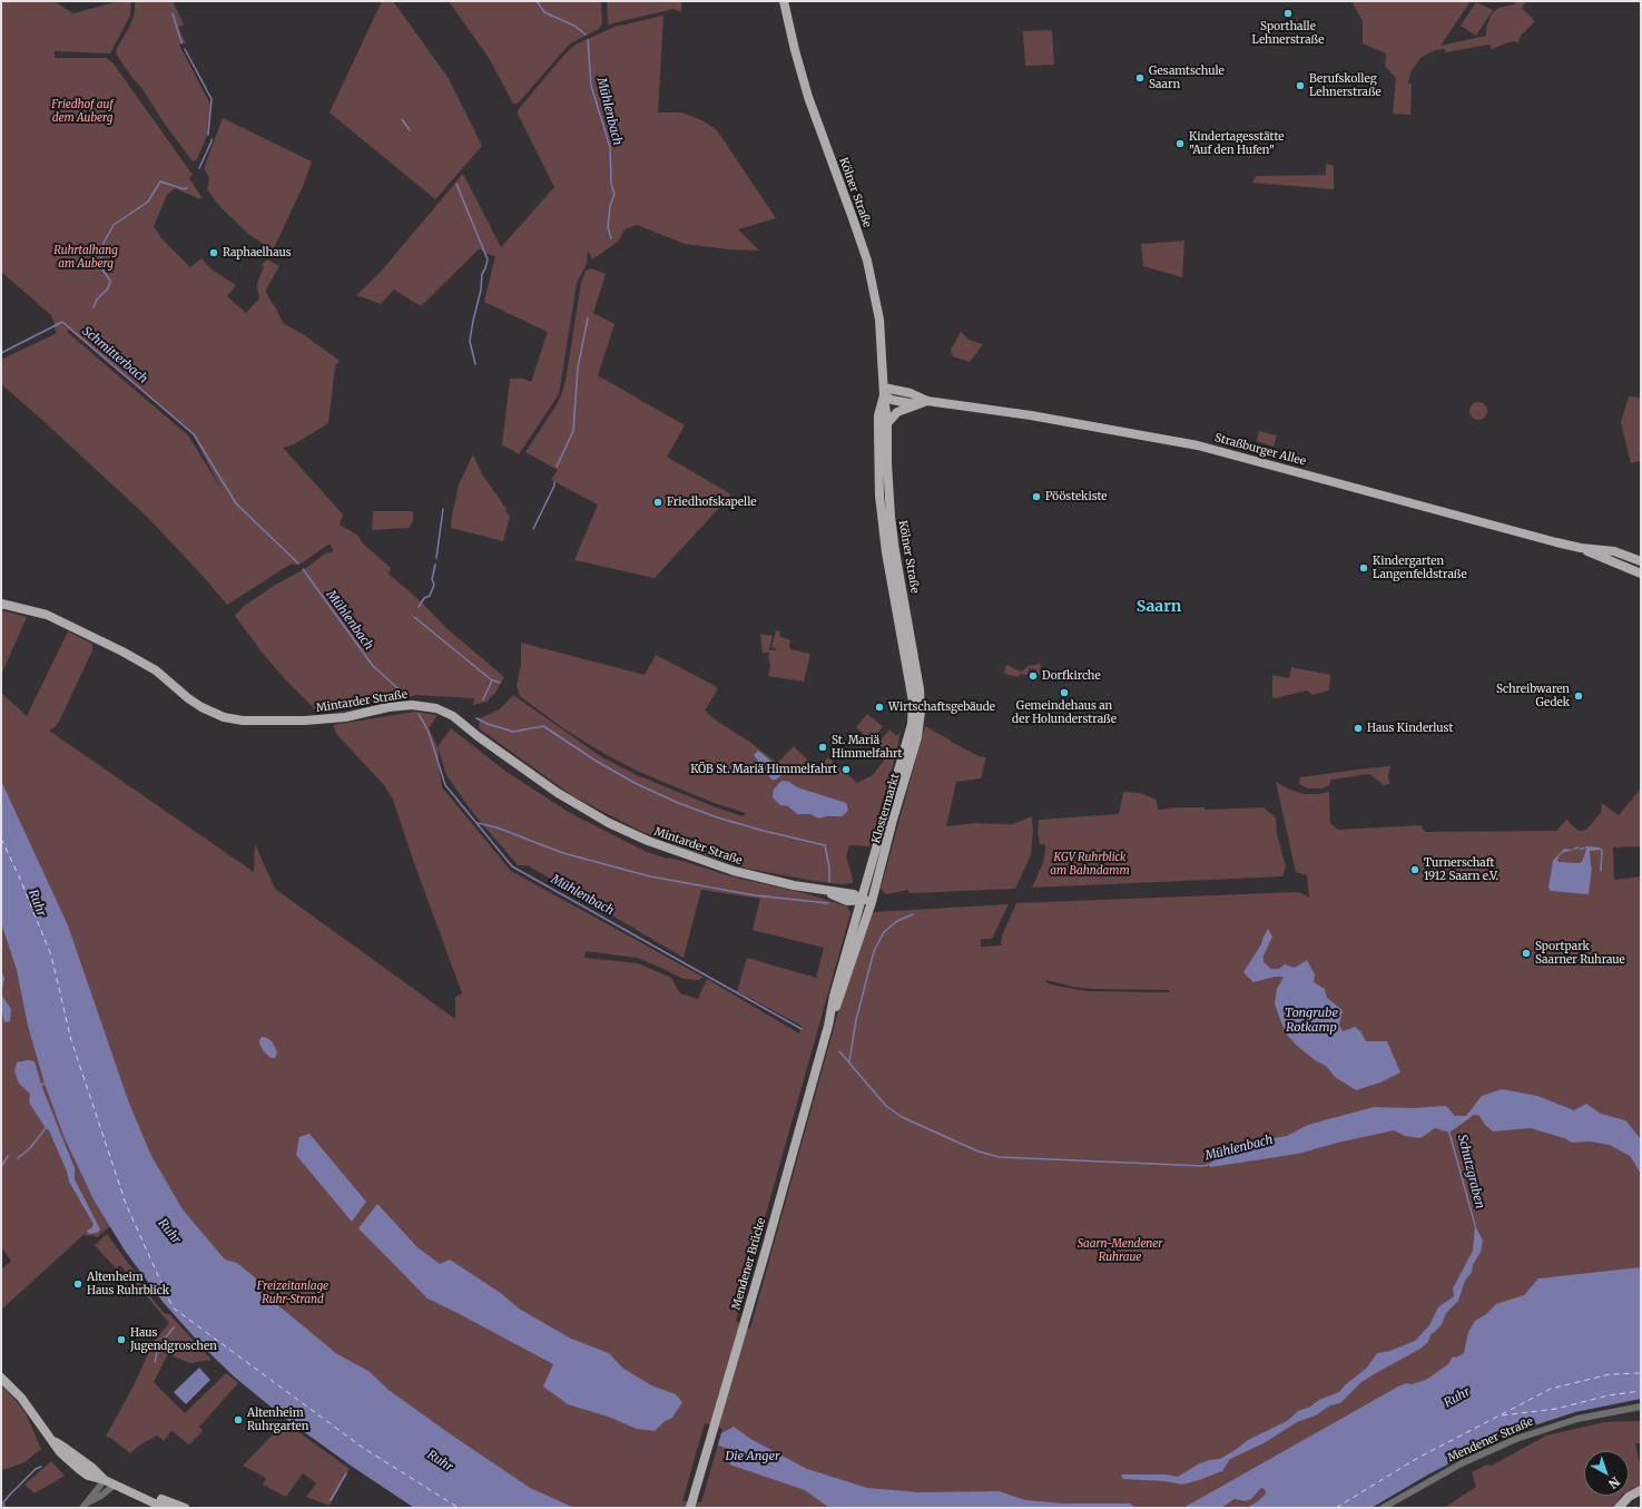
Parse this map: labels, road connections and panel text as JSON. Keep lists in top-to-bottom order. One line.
{"streets":{"main road":["Kölner Straße","Straßburger Allee","Mintarder Straße","Klostermarkt","Mendener Brücke"],"street":["Mendener Straße"]},"crossings":[["Kölner Straße","Straßburger Allee"],["Kölner Straße","Klostermarkt"],["Mintarder Straße","Klostermarkt"],["Mintarder Straße","Mendener Brücke"],["Klostermarkt","Mendener Brücke"]],"districts":["Saarn"],"water":["Mühlenbach","Schmitterbach","Ruhr","Tongrube Rotkamp","Schutzgraben","Die Anger"],"parks":["Friedhof auf dem Auberg","Ruhrtalhang am Auberg","KGV Ruhrblick am Bahndamm","Saarn-Mendener Ruhraue","Freizeitanlage Ruhr-Strand"],"places":["Sporthalle Lehnerstraße","Gesamtschule Saarn","Berufskolleg Lehnerstraße","Kindertagesstätte \"Auf den Hufen\"","Raphaelhaus","Pööstekiste","Friedhofskapelle","Kindergarten Langenfeldstraße","Dorfkirche","Gemeindehaus an der Holunderstraße","Schreibwaren Gedek","Wirtschaftsgebäude","Haus Kinderlust","St. Mariä Himmelfahrt","KÖB St. Mariä Himmelfahrt","Turnerschaft 1912 Saarn e.V.","Sportpark Saarner Ruhraue","Altenheim Haus Ruhrblick","Haus Jugendgroschen","Altenheim Ruhrgarten"],"north":"bottom right"}
